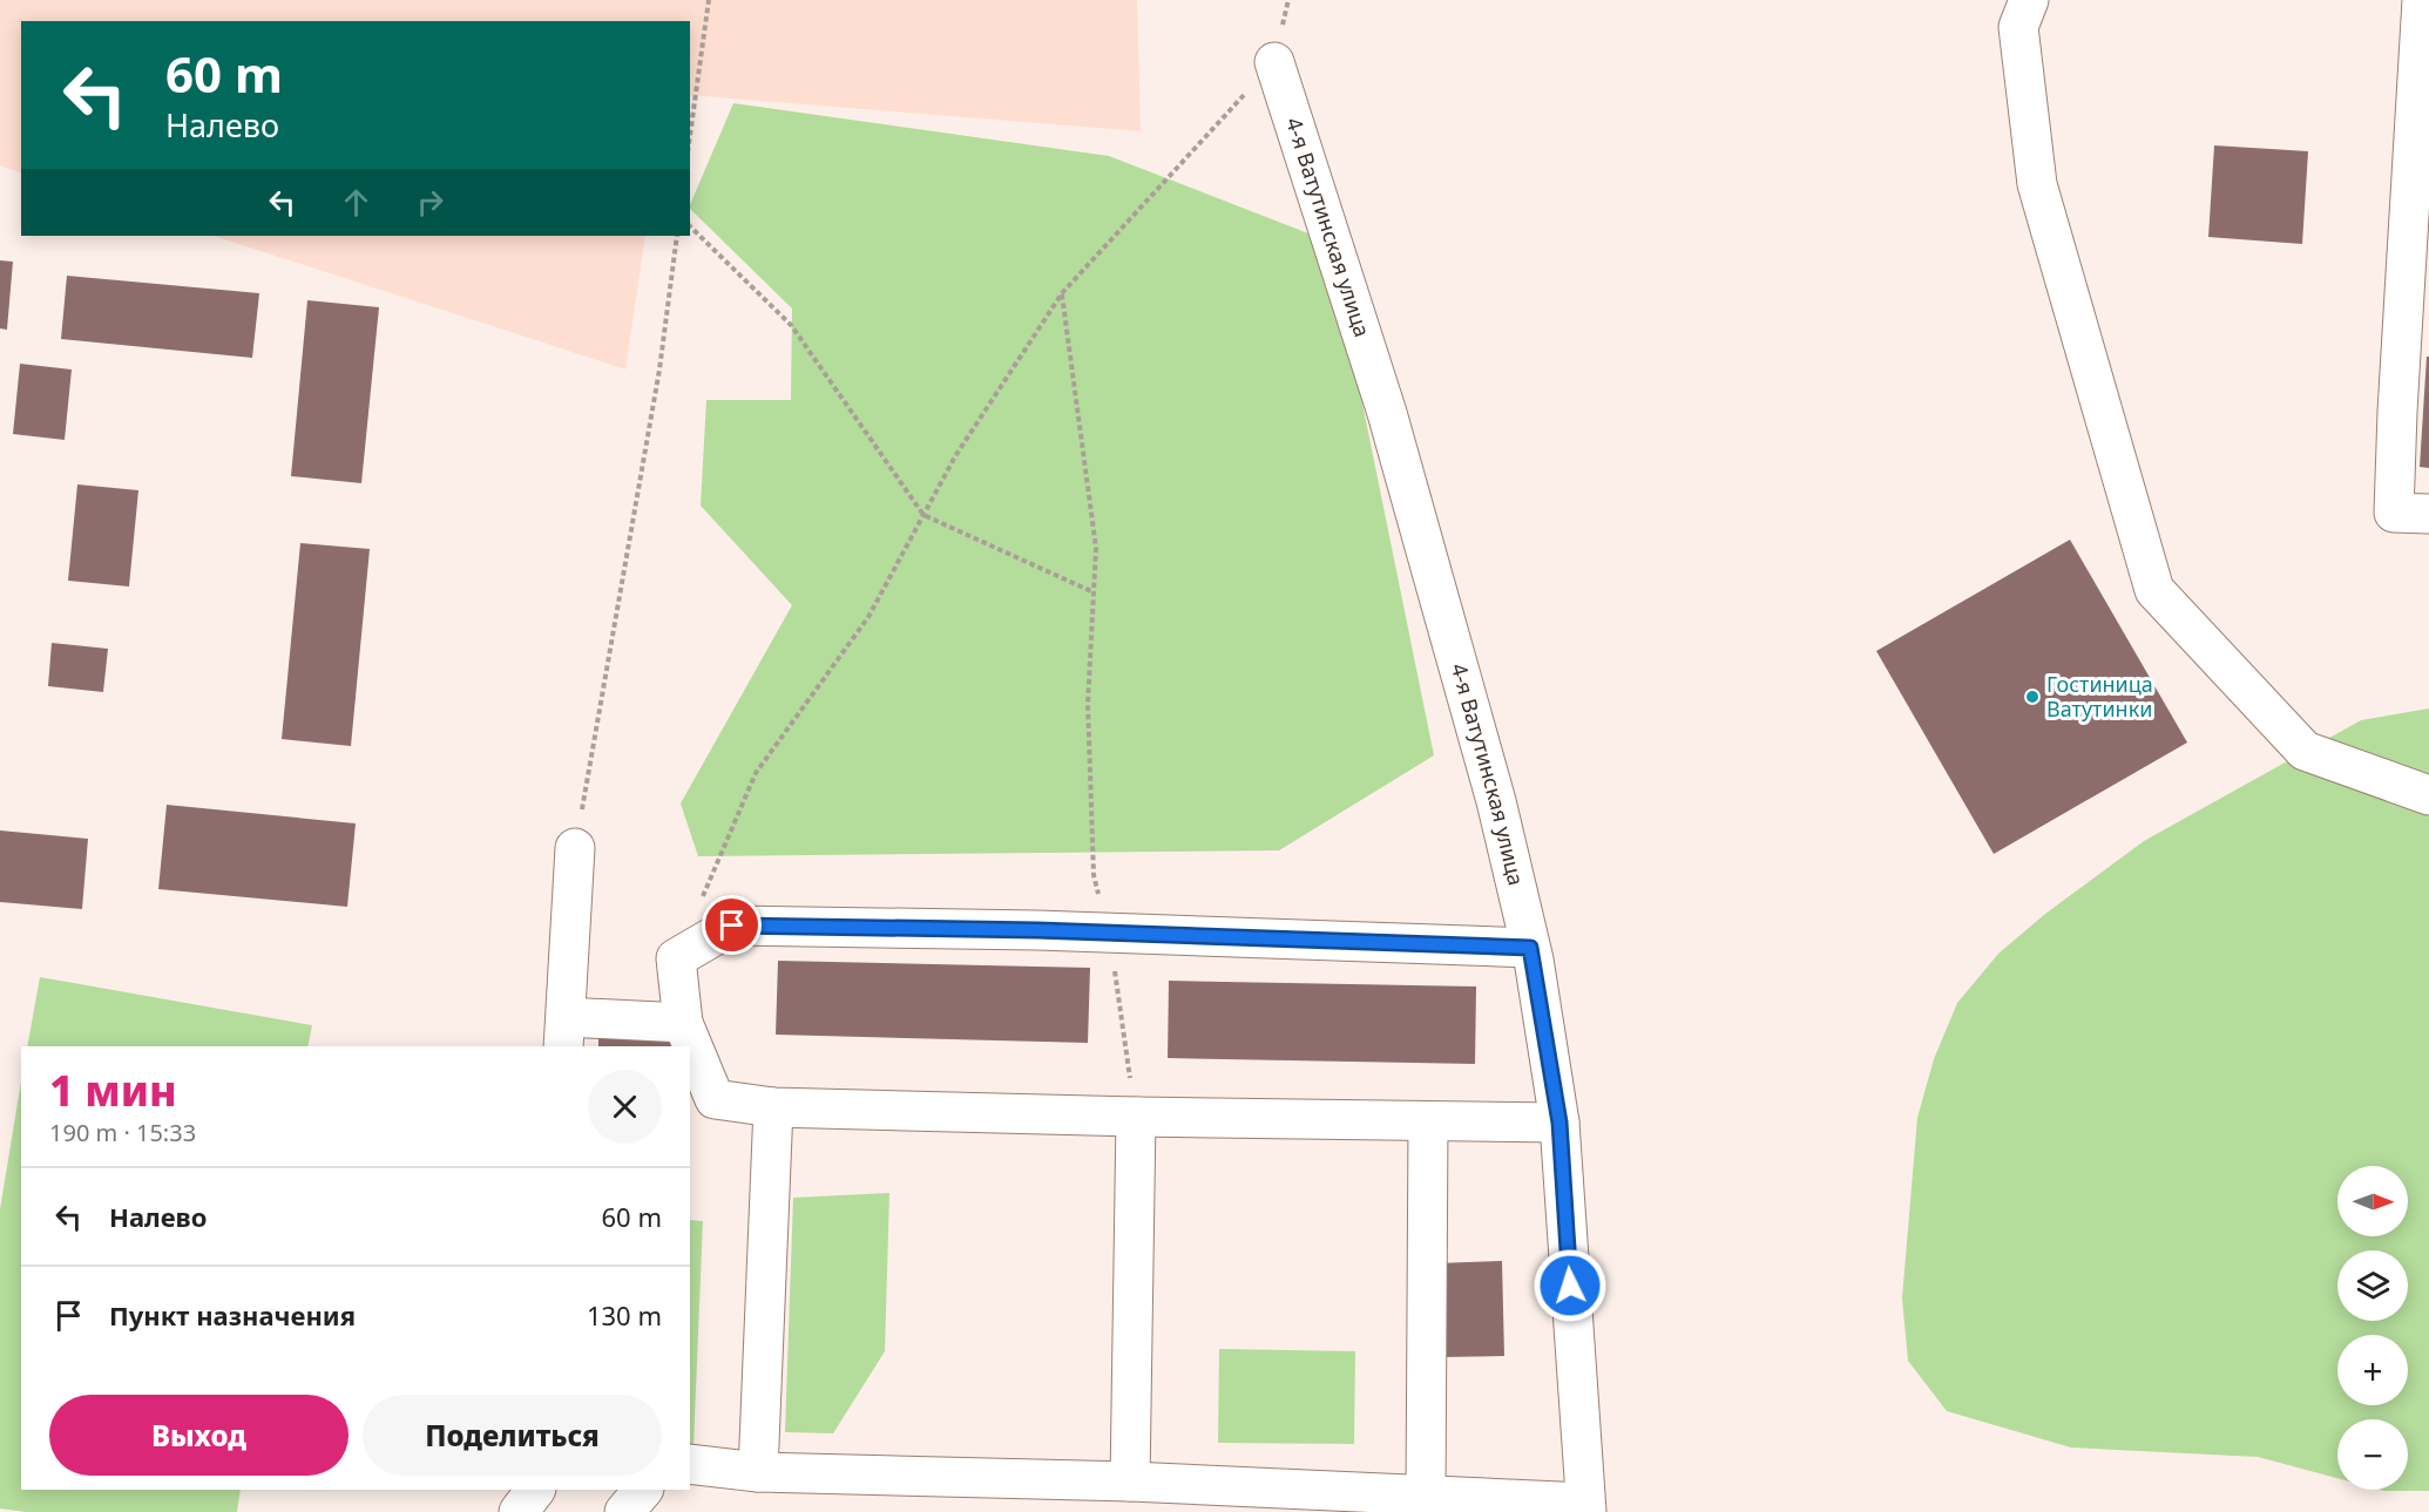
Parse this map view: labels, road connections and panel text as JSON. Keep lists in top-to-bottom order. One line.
{"streets":{"street":["4-я Ватутинская улица"]},"places":["Гостиница Ватутинки"],"north":"right","page":{"turn":["60 m","Налево"],"heading":["1 мин","190 m · 15:33"],"map_buttons":["+","−"],"list":[{"name":"Налево","value":"60 m"},{"name":"Пункт назначения","value":"130 m"}],"buttons":["Выход","Поделиться"]}}
